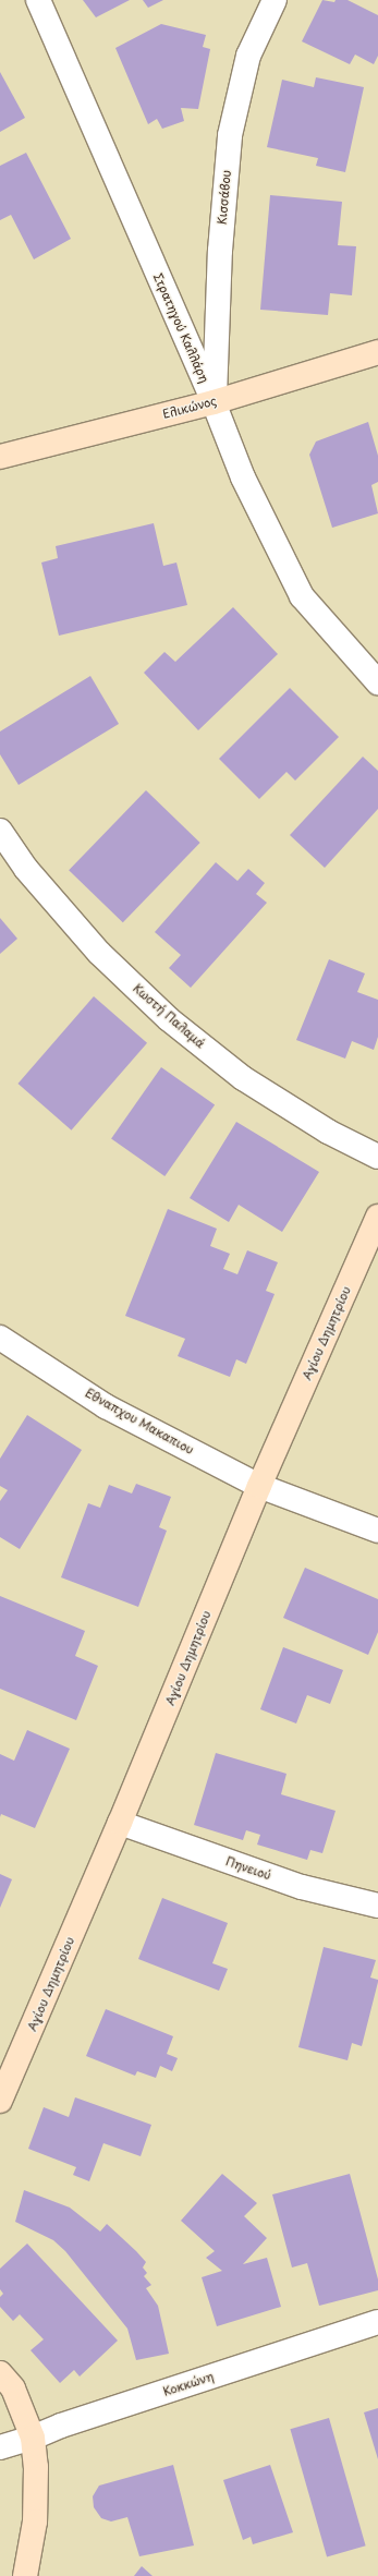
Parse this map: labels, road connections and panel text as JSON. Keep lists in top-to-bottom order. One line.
{"streets":{"street":["Κισσάβου","Στρατηγού Καλλάρη","Ελικώνος","Κωστή Παλαμά","Αγίου Δημητρίου","Εθναπχου Μακαπιου","Πηνειού","Κοκκώνη"]},"crossings":[["Κισσάβου","Στρατηγού Καλλάρη"],["Κισσάβου","Ελικώνος"],["Στρατηγού Καλλάρη","Ελικώνος"],["Αγίου Δημητρίου","Εθναπχου Μακαπιου"],["Αγίου Δημητρίου","Πηνειού"]]}
